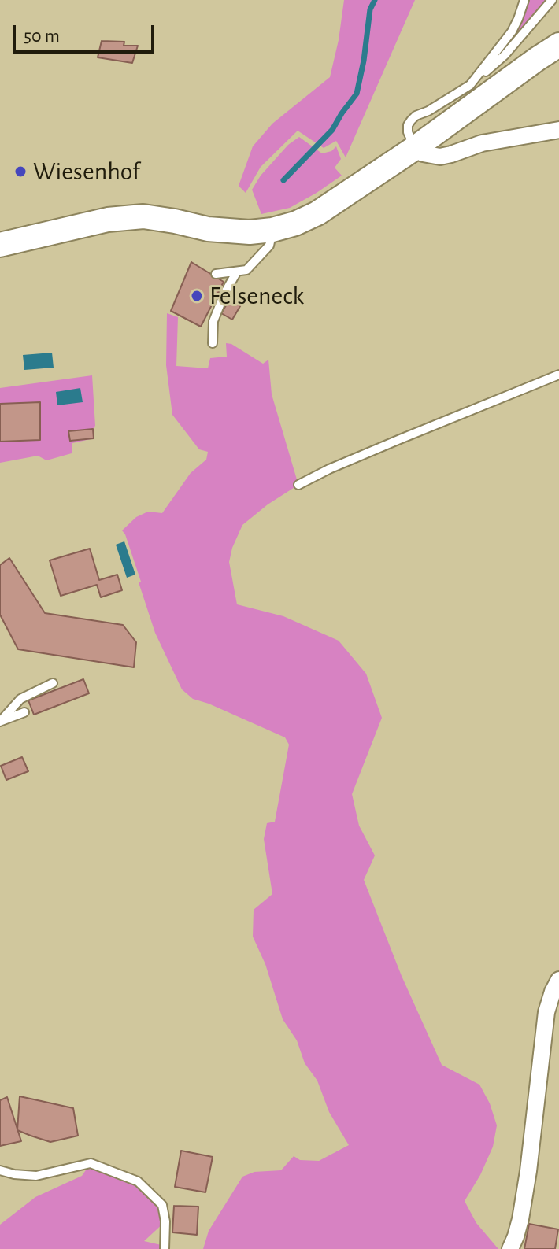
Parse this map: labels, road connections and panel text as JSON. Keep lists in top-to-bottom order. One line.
{"places":["Wiesenhof","Felseneck"],"scale_bar":"50 m"}
